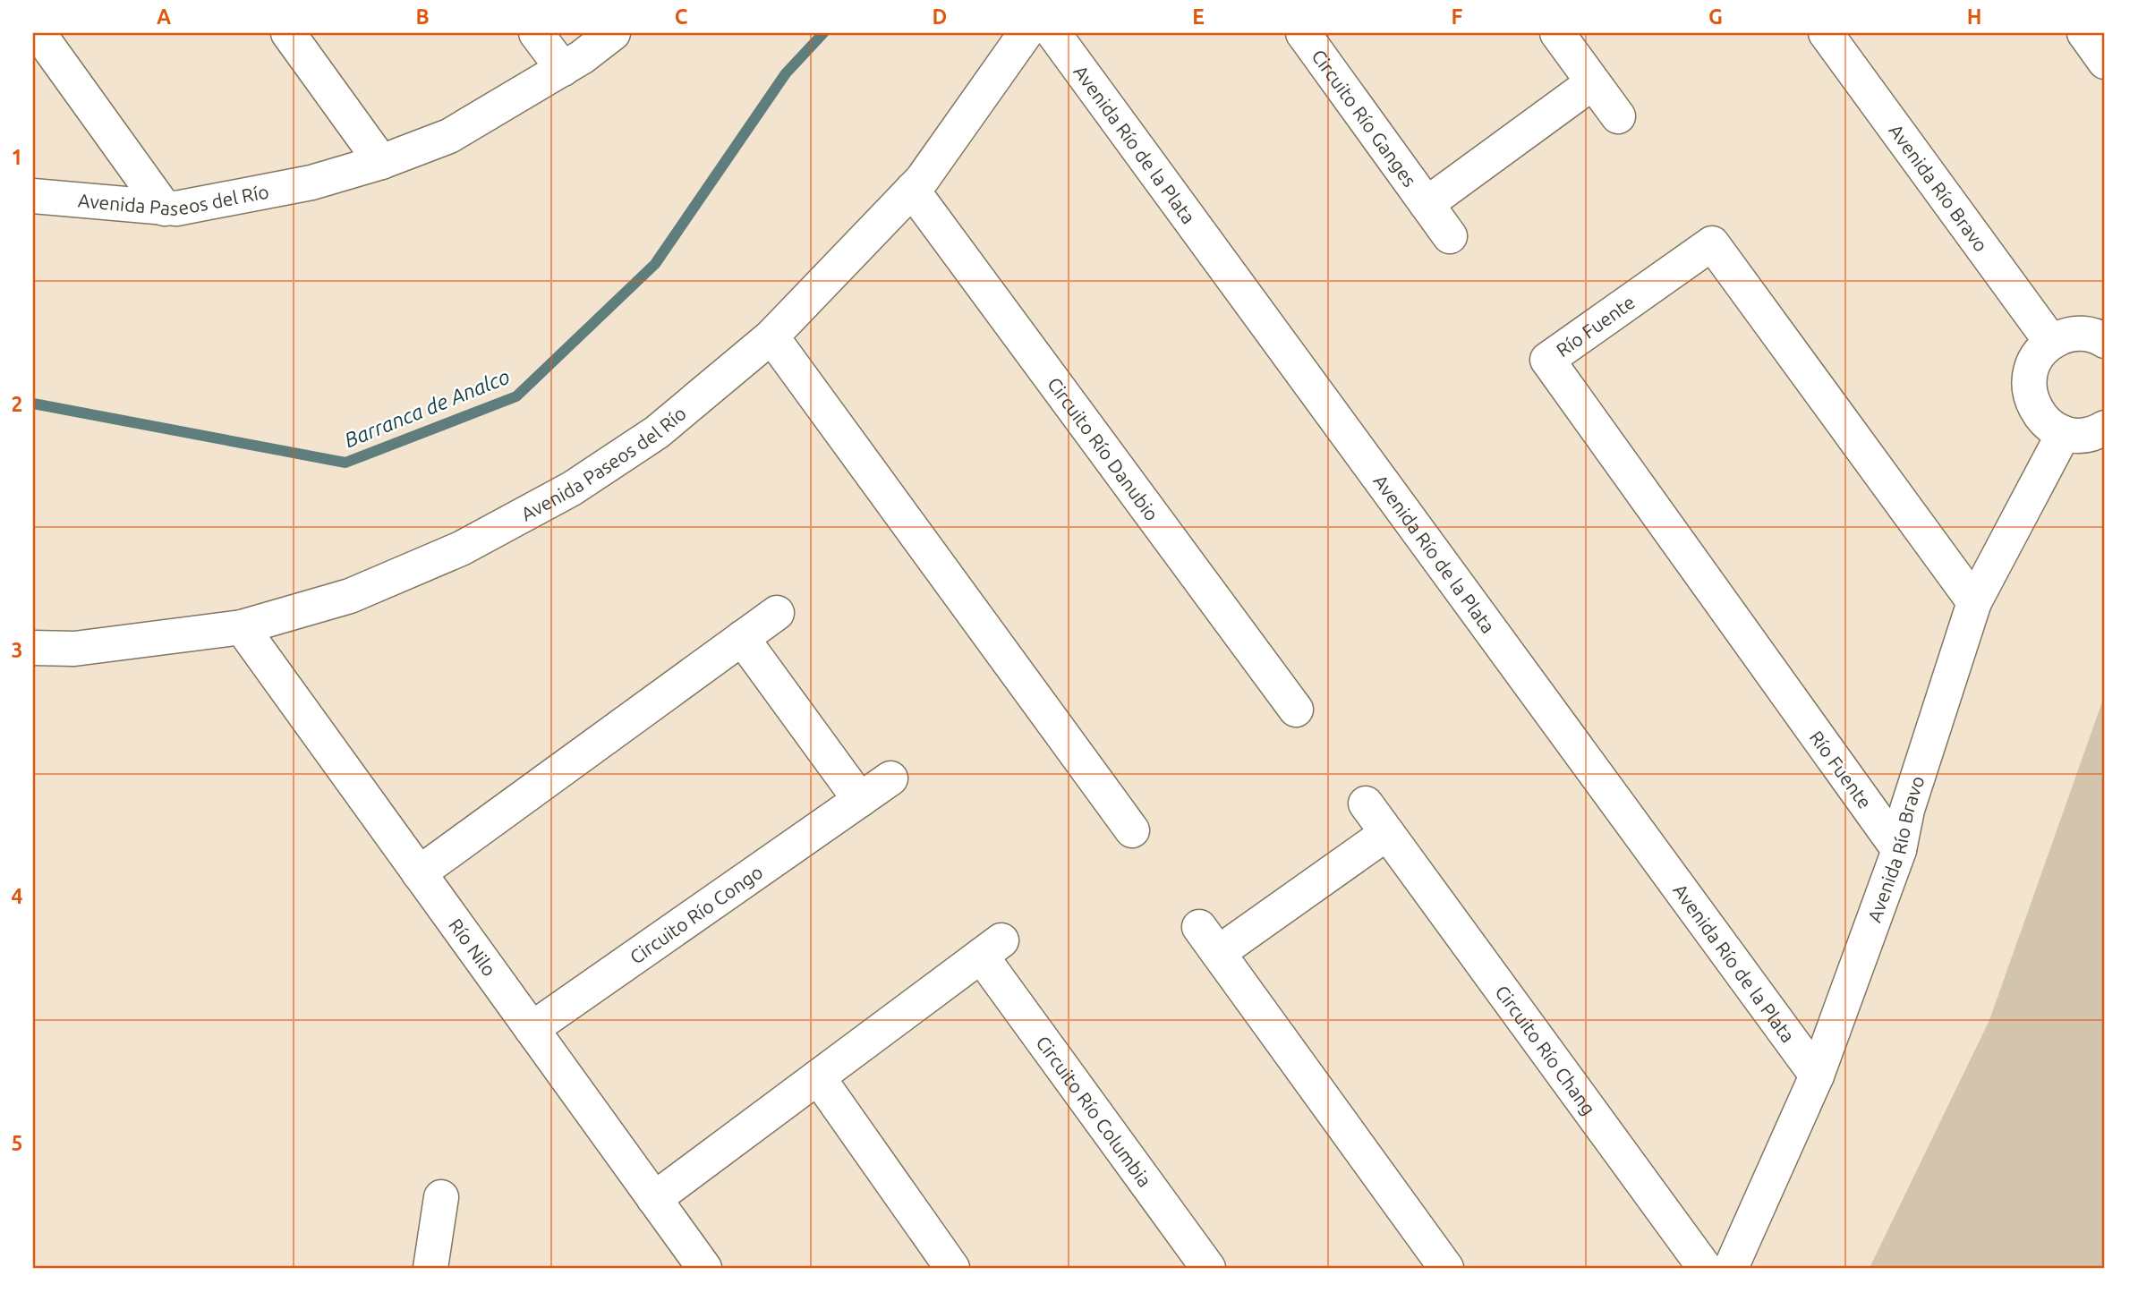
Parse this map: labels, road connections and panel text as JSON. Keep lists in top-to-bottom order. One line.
{"streets":{"street":["Circuito Río Ganges","Avenida Río de la Plata","Avenida Río Bravo","Avenida Paseos del Río","Río Fuente","Circuito Río Danubio","Circuito Río Congo","Río Nilo","Circuito Río Chang","Circuito Río Columbia"]},"crossings":[["Avenida Río de la Plata","Avenida Río Bravo"],["Avenida Río Bravo","Río Fuente"],["Avenida Paseos del Río","Circuito Río Danubio"],["Avenida Paseos del Río","Río Nilo"],["Circuito Río Congo","Río Nilo"],["Río Nilo","Circuito Río Columbia"]],"water":["Barranca de Analco"],"grid":{"columns":["A","B","C","D","E","F","G","H"],"rows":["1","2","3","4","5"]}}
